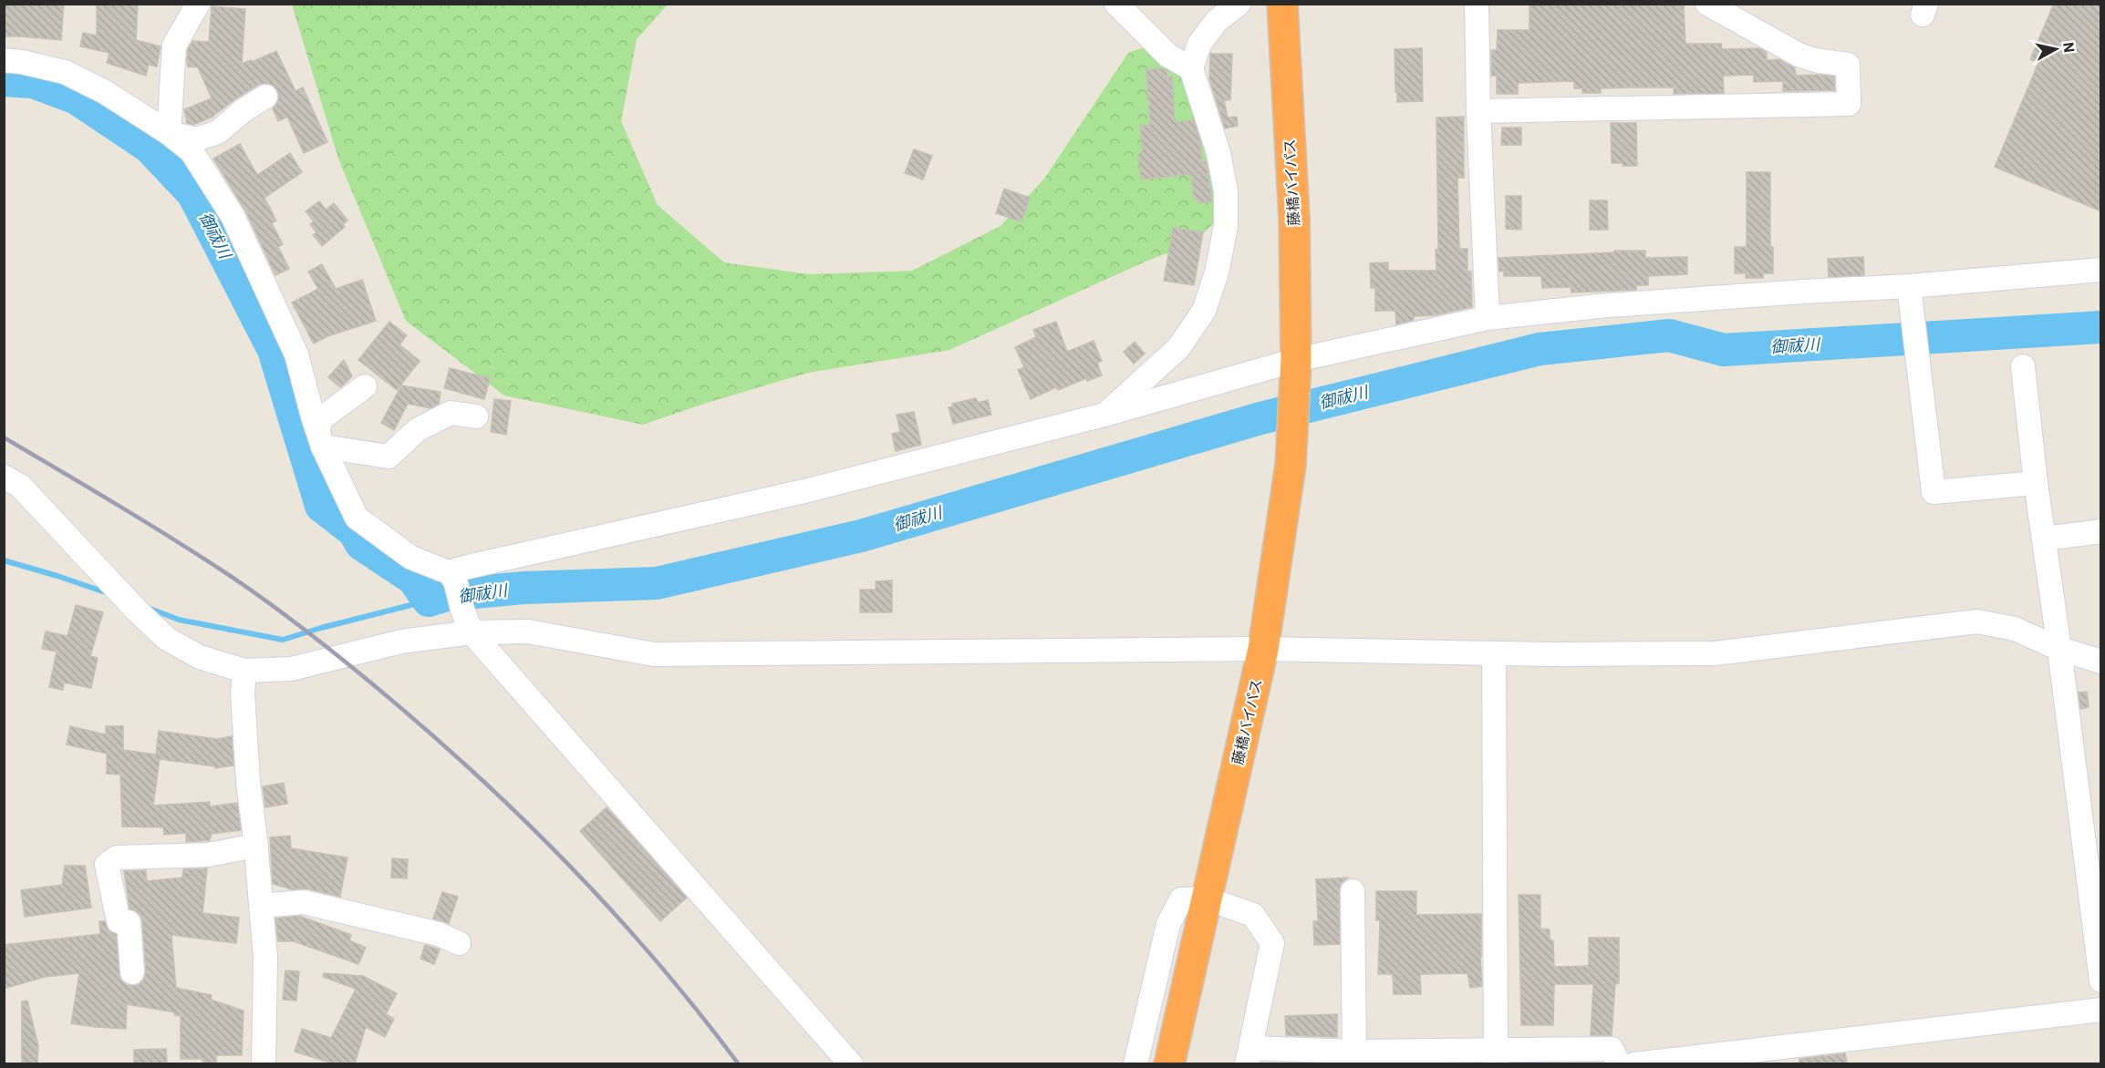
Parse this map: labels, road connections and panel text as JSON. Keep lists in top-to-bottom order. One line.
{"streets":{"highway":["藤橋バイパス"]},"water":["御祓川"],"north":"right"}
